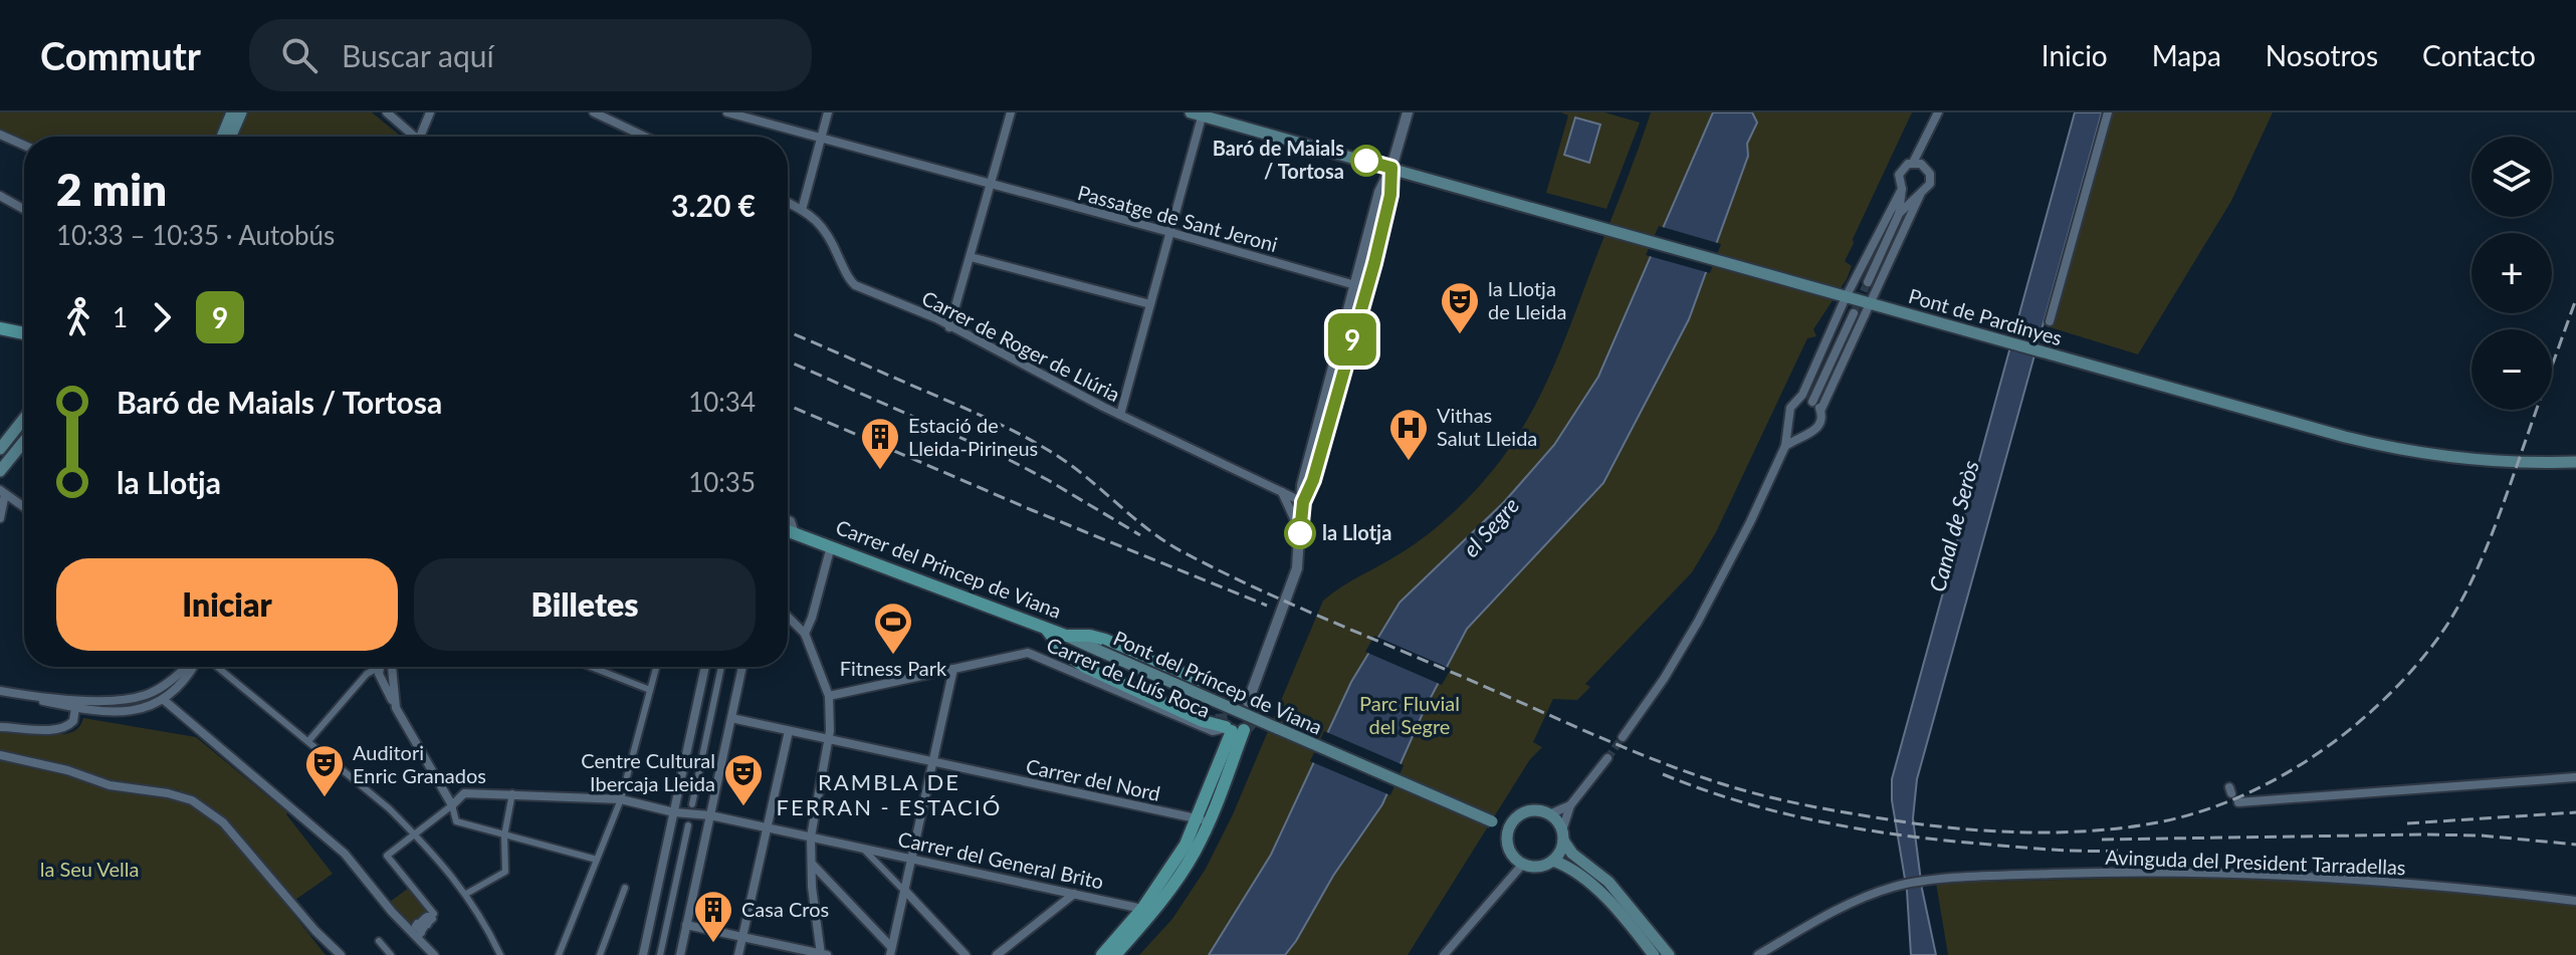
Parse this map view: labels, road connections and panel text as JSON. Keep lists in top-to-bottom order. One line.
{"streets":{"main road":["Pont de Pardinyes","Carrer del Princep de Viana","Pont del Príncep de Viana"],"street":["Passatge de Sant Jeroni","Carrer de Roger de Llúria","Carrer de Lluís Roca","Carrer del Nord","Carrer del General Brito","Avinguda del President Tarradellas"]},"crossings":[["Carrer del Princep de Viana","Pont del Príncep de Viana"]],"districts":["RAMBLA DE FERRAN - ESTACIÓ"],"water":["Canal de Seròs","el Segre"],"parks":["Parc Fluvial del Segre","la Seu Vella"],"places":{"other":["Baró de Maials / Tortosa","la Llotja"],"theatre":["la Llotja de Lleida","Auditori Enric Granados","Centre Cultural Ibercaja Lleida"],"hospital":["Vithas Salut Lleida"],"building":["Estació de Lleida-Pirineus","Casa Cros"],"sports":["Fitness Park"]},"lines":["bus line 9"],"page":{"header":"Commutr","search":"Buscar aquí","nav":["Inicio","Mapa","Nosotros","Contacto"],"on_map":"9","map_buttons":["+","−"],"heading":["2 min","10:33 – 10:35 · Autobús","3.20 €"],"legs":["1","9"],"list":[{"name":"Baró de Maials / Tortosa","value":"10:34"},{"name":"la Llotja","value":"10:35"}],"buttons":["Iniciar","Billetes"]}}
